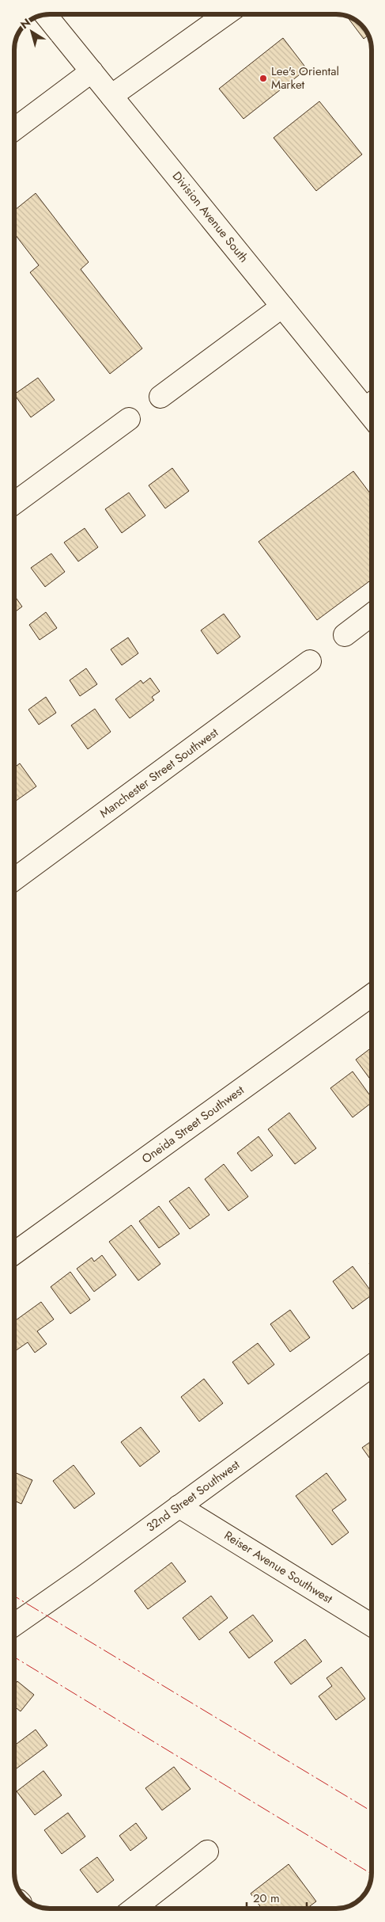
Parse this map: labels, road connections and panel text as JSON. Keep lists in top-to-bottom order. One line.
{"streets":{"street":["Division Avenue South","Manchester Street Southwest","Oneida Street Southwest","32nd Street Southwest","Reiser Avenue Southwest"]},"crossings":[["32nd Street Southwest","Reiser Avenue Southwest"]],"places":["Lee's Oriental Market"],"scale_bar":"20 m","north":"top left"}
